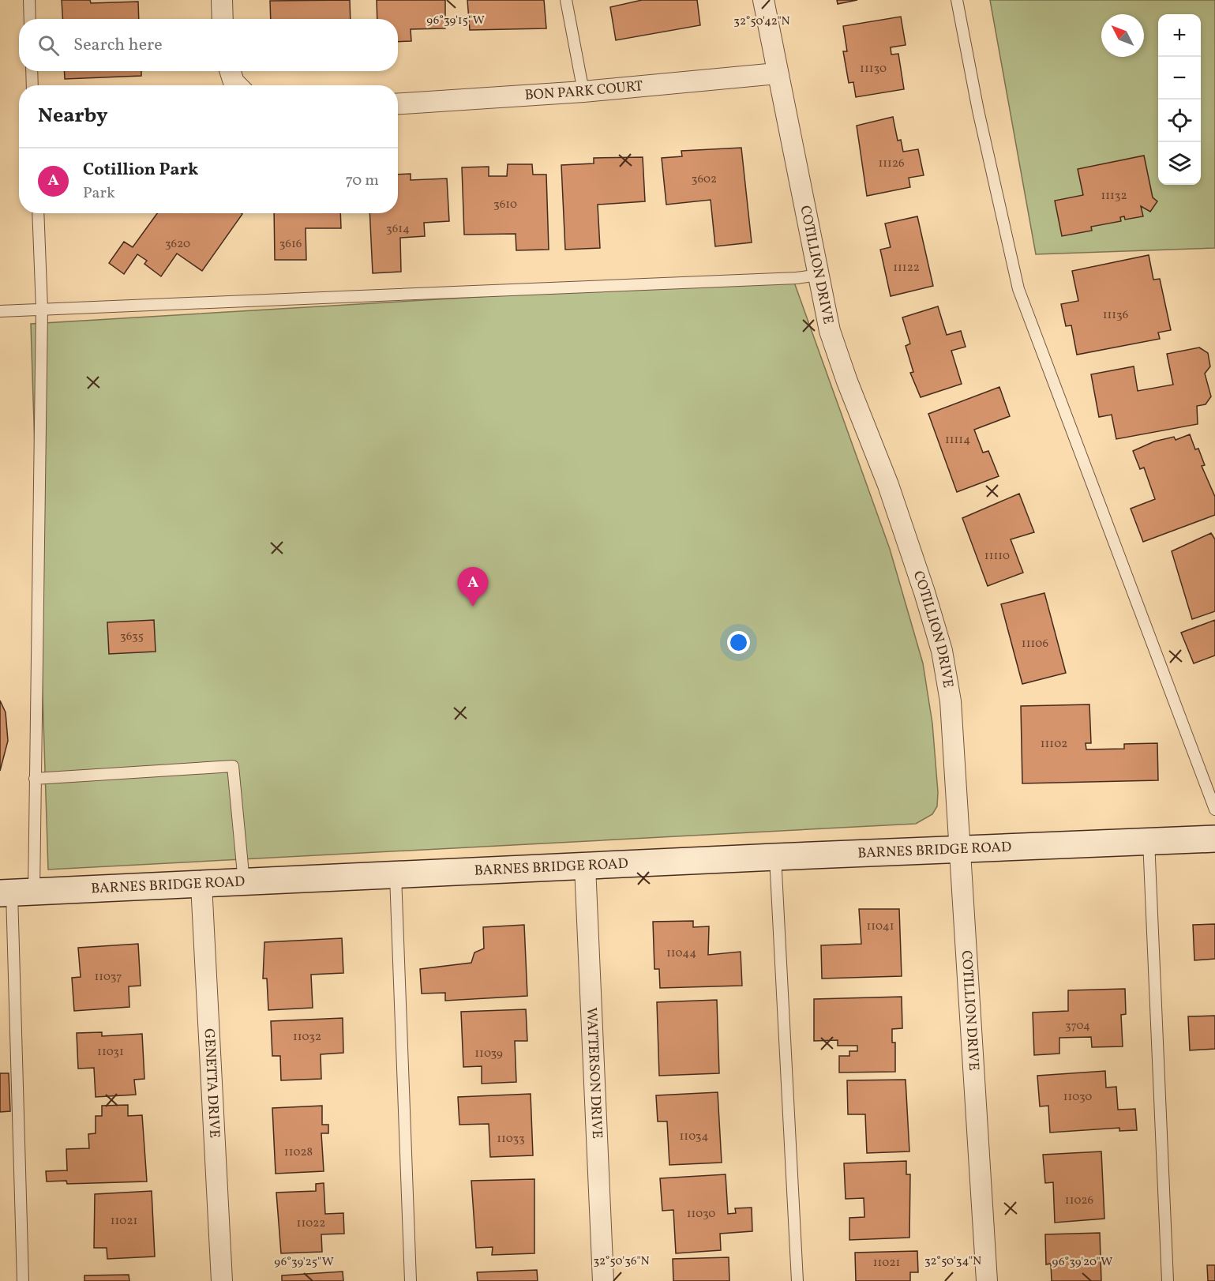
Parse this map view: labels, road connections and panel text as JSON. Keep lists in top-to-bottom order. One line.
{"streets":{"street":["BON PARK COURT","COTILLION DRIVE","BARNES BRIDGE ROAD","WATTERSON DRIVE","GENETTA DRIVE"]},"crossings":[["BON PARK COURT","COTILLION DRIVE"],["COTILLION DRIVE","BARNES BRIDGE ROAD"],["BARNES BRIDGE ROAD","WATTERSON DRIVE"],["BARNES BRIDGE ROAD","GENETTA DRIVE"]],"house_numbers":["11130","11126","3602","11132","3610","3614","3620","3616","11122","11136","11114","11110","3635","11106","11102","11041","11044","11037","3704","11032","11031","11039","11030","11034","11033","11028","11026","11030","11021","11022","11021"],"north":"top left","page":{"map_buttons":["+","−"],"search":"Search here","heading":"Nearby","list":[{"mark":"A","name":"Cotillion Park","note":"Park","value":"70 m"}],"pins":"A"},"coordinates":["96°39'15\"W","32°50'42\"N","32°50'36\"N","32°50'34\"N","96°39'25\"W","96°39'20\"W"]}
